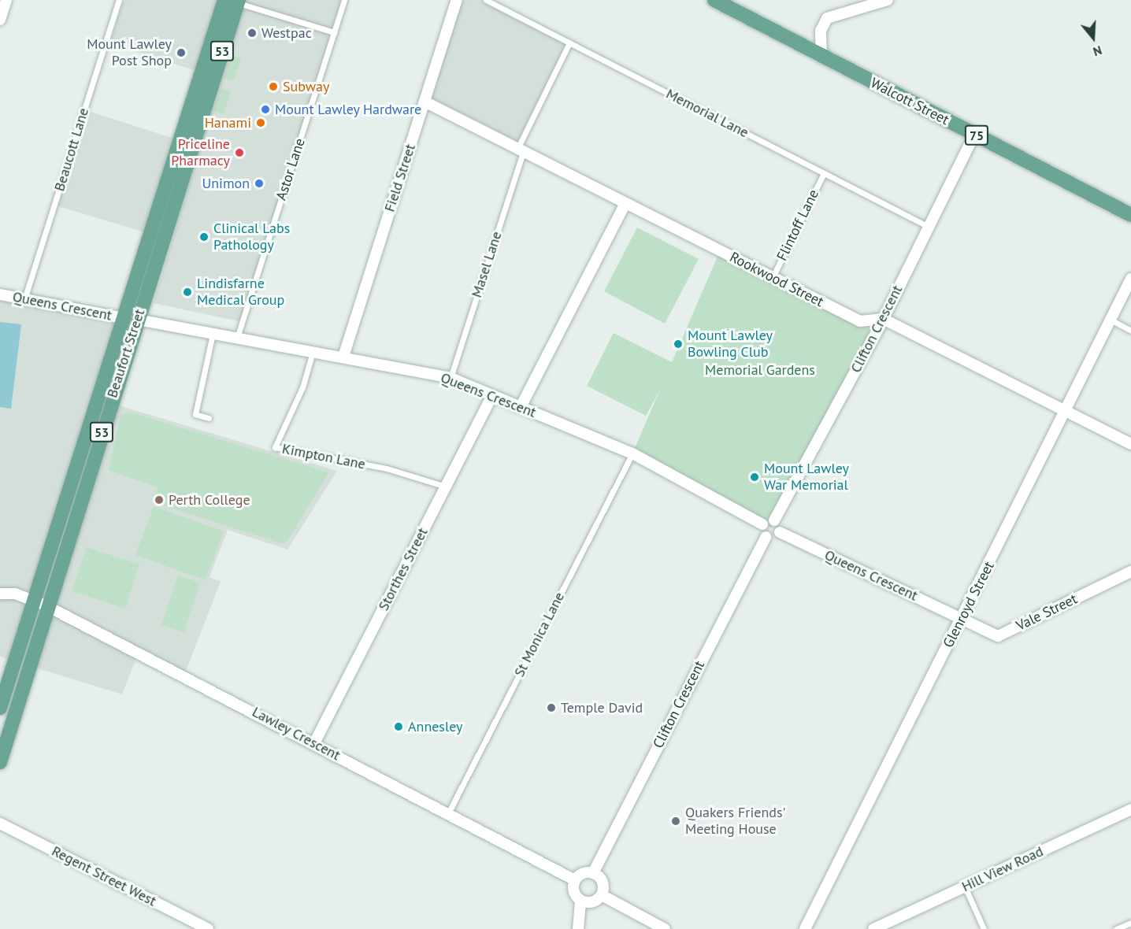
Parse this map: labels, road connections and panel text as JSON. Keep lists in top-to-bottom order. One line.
{"streets":{"main road":["53","Walcott Street","75","Beaufort Street"],"street":["Field Street","Rookwood Street","Queens Crescent","Clifton Crescent","Storthes Street","Glenroyd Street","Vale Street","Lawley Crescent","Hill View Road","Regent Street West"],"lane":["Memorial Lane","Beaucott Lane","Astor Lane","Flintoff Lane","Masel Lane","Kimpton Lane","St Monica Lane"]},"crossings":[["Walcott Street","Clifton Crescent"],["Memorial Lane","Flintoff Lane"],["Memorial Lane","Masel Lane"],["Memorial Lane","Clifton Crescent"],["Beaucott Lane","Queens Crescent"],["Astor Lane","Queens Crescent"],["Field Street","Rookwood Street"],["Field Street","Queens Crescent"],["Flintoff Lane","Rookwood Street"],["Masel Lane","Rookwood Street"],["Masel Lane","Queens Crescent"],["Rookwood Street","Clifton Crescent"],["Queens Crescent","Beaufort Street"],["Queens Crescent","Kimpton Lane"],["Queens Crescent","Storthes Street"],["Queens Crescent","Glenroyd Street"],["Queens Crescent","Vale Street"],["Queens Crescent","St Monica Lane"],["Clifton Crescent","Lawley Crescent"],["Beaufort Street","Lawley Crescent"],["Kimpton Lane","Storthes Street"],["Storthes Street","Lawley Crescent"],["Glenroyd Street","Vale Street"],["St Monica Lane","Lawley Crescent"]],"parks":["Memorial Gardens"],"places":["Westpac","Mount Lawley Post Shop","Subway","Mount Lawley Hardware","Hanami","Priceline Pharmacy","Unimon","Clinical Labs Pathology","Lindisfarne Medical Group","Mount Lawley Bowling Club","Mount Lawley War Memorial","Perth College","Temple David","Annesley","Quakers Friends' Meeting House"],"north":"bottom"}
